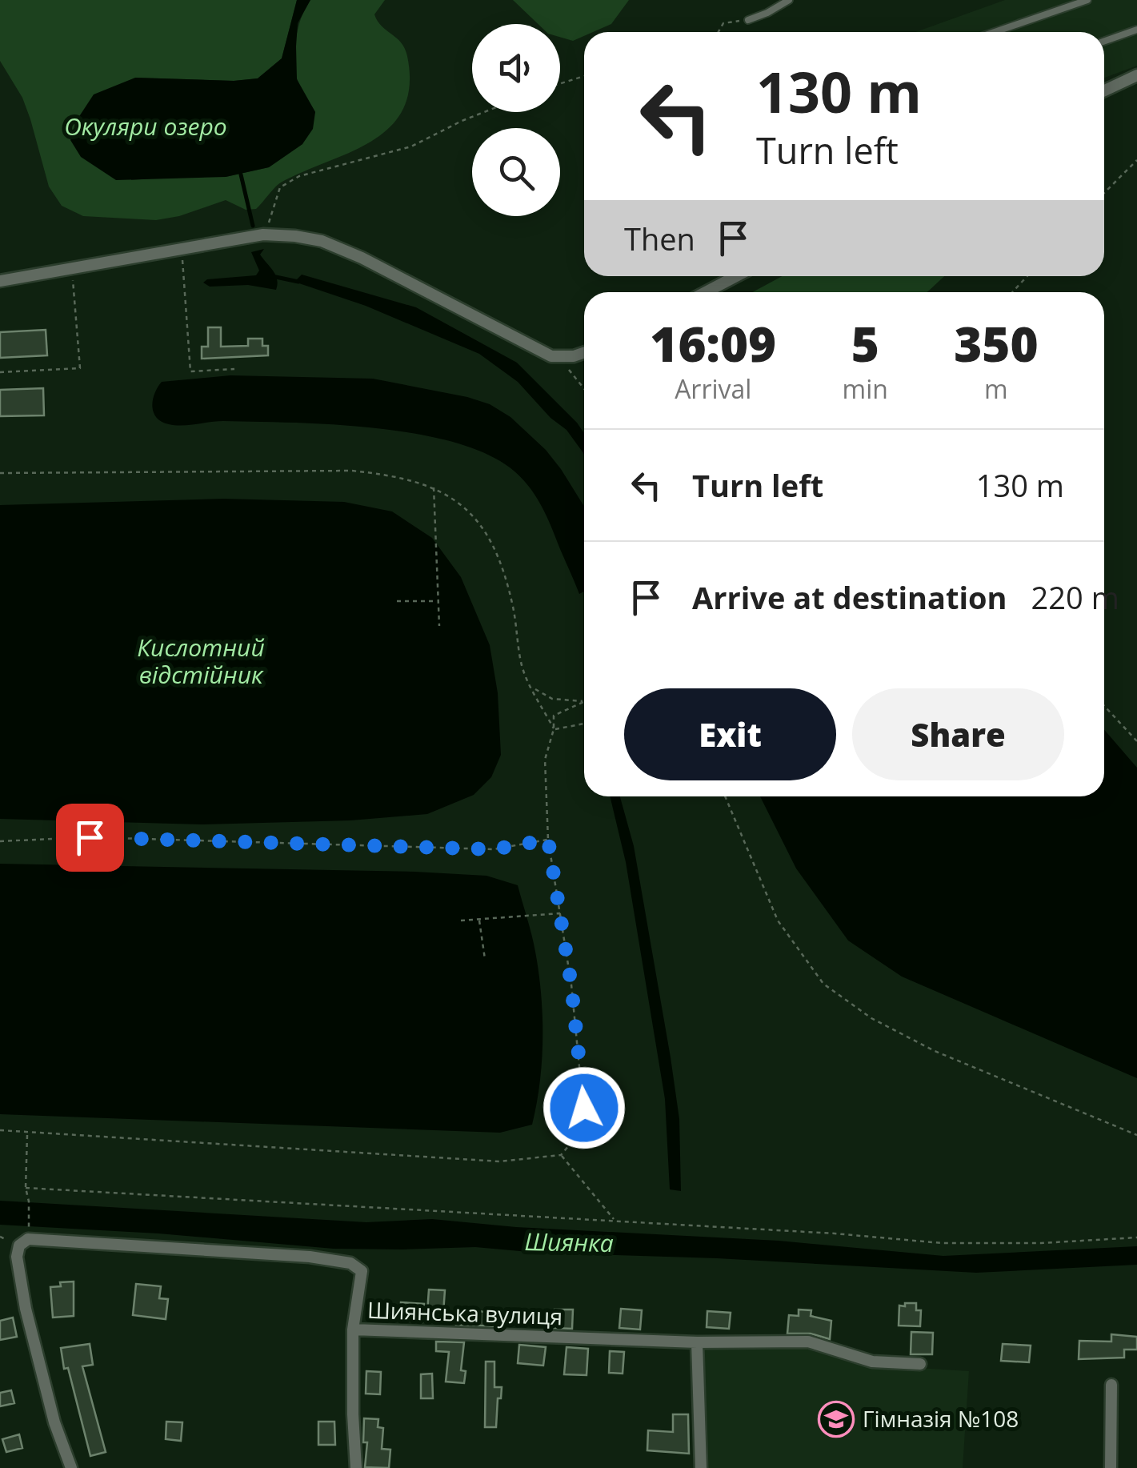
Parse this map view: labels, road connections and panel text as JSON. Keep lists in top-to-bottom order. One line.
{"streets":{"street":["Шиянська вулиця"]},"water":["Окуляри озеро","Кислотний відстійник","Шиянка"],"places":{"school or university":["Гімназія №108"]},"page":{"turn":["130 m","Turn left"],"then":"Then","eta":["16:09","Arrival","5","min","350","m"],"list":[{"name":"Turn left","value":"130 m"},{"name":"Arrive at destination","value":"220 m"}],"buttons":["Exit","Share"]}}
